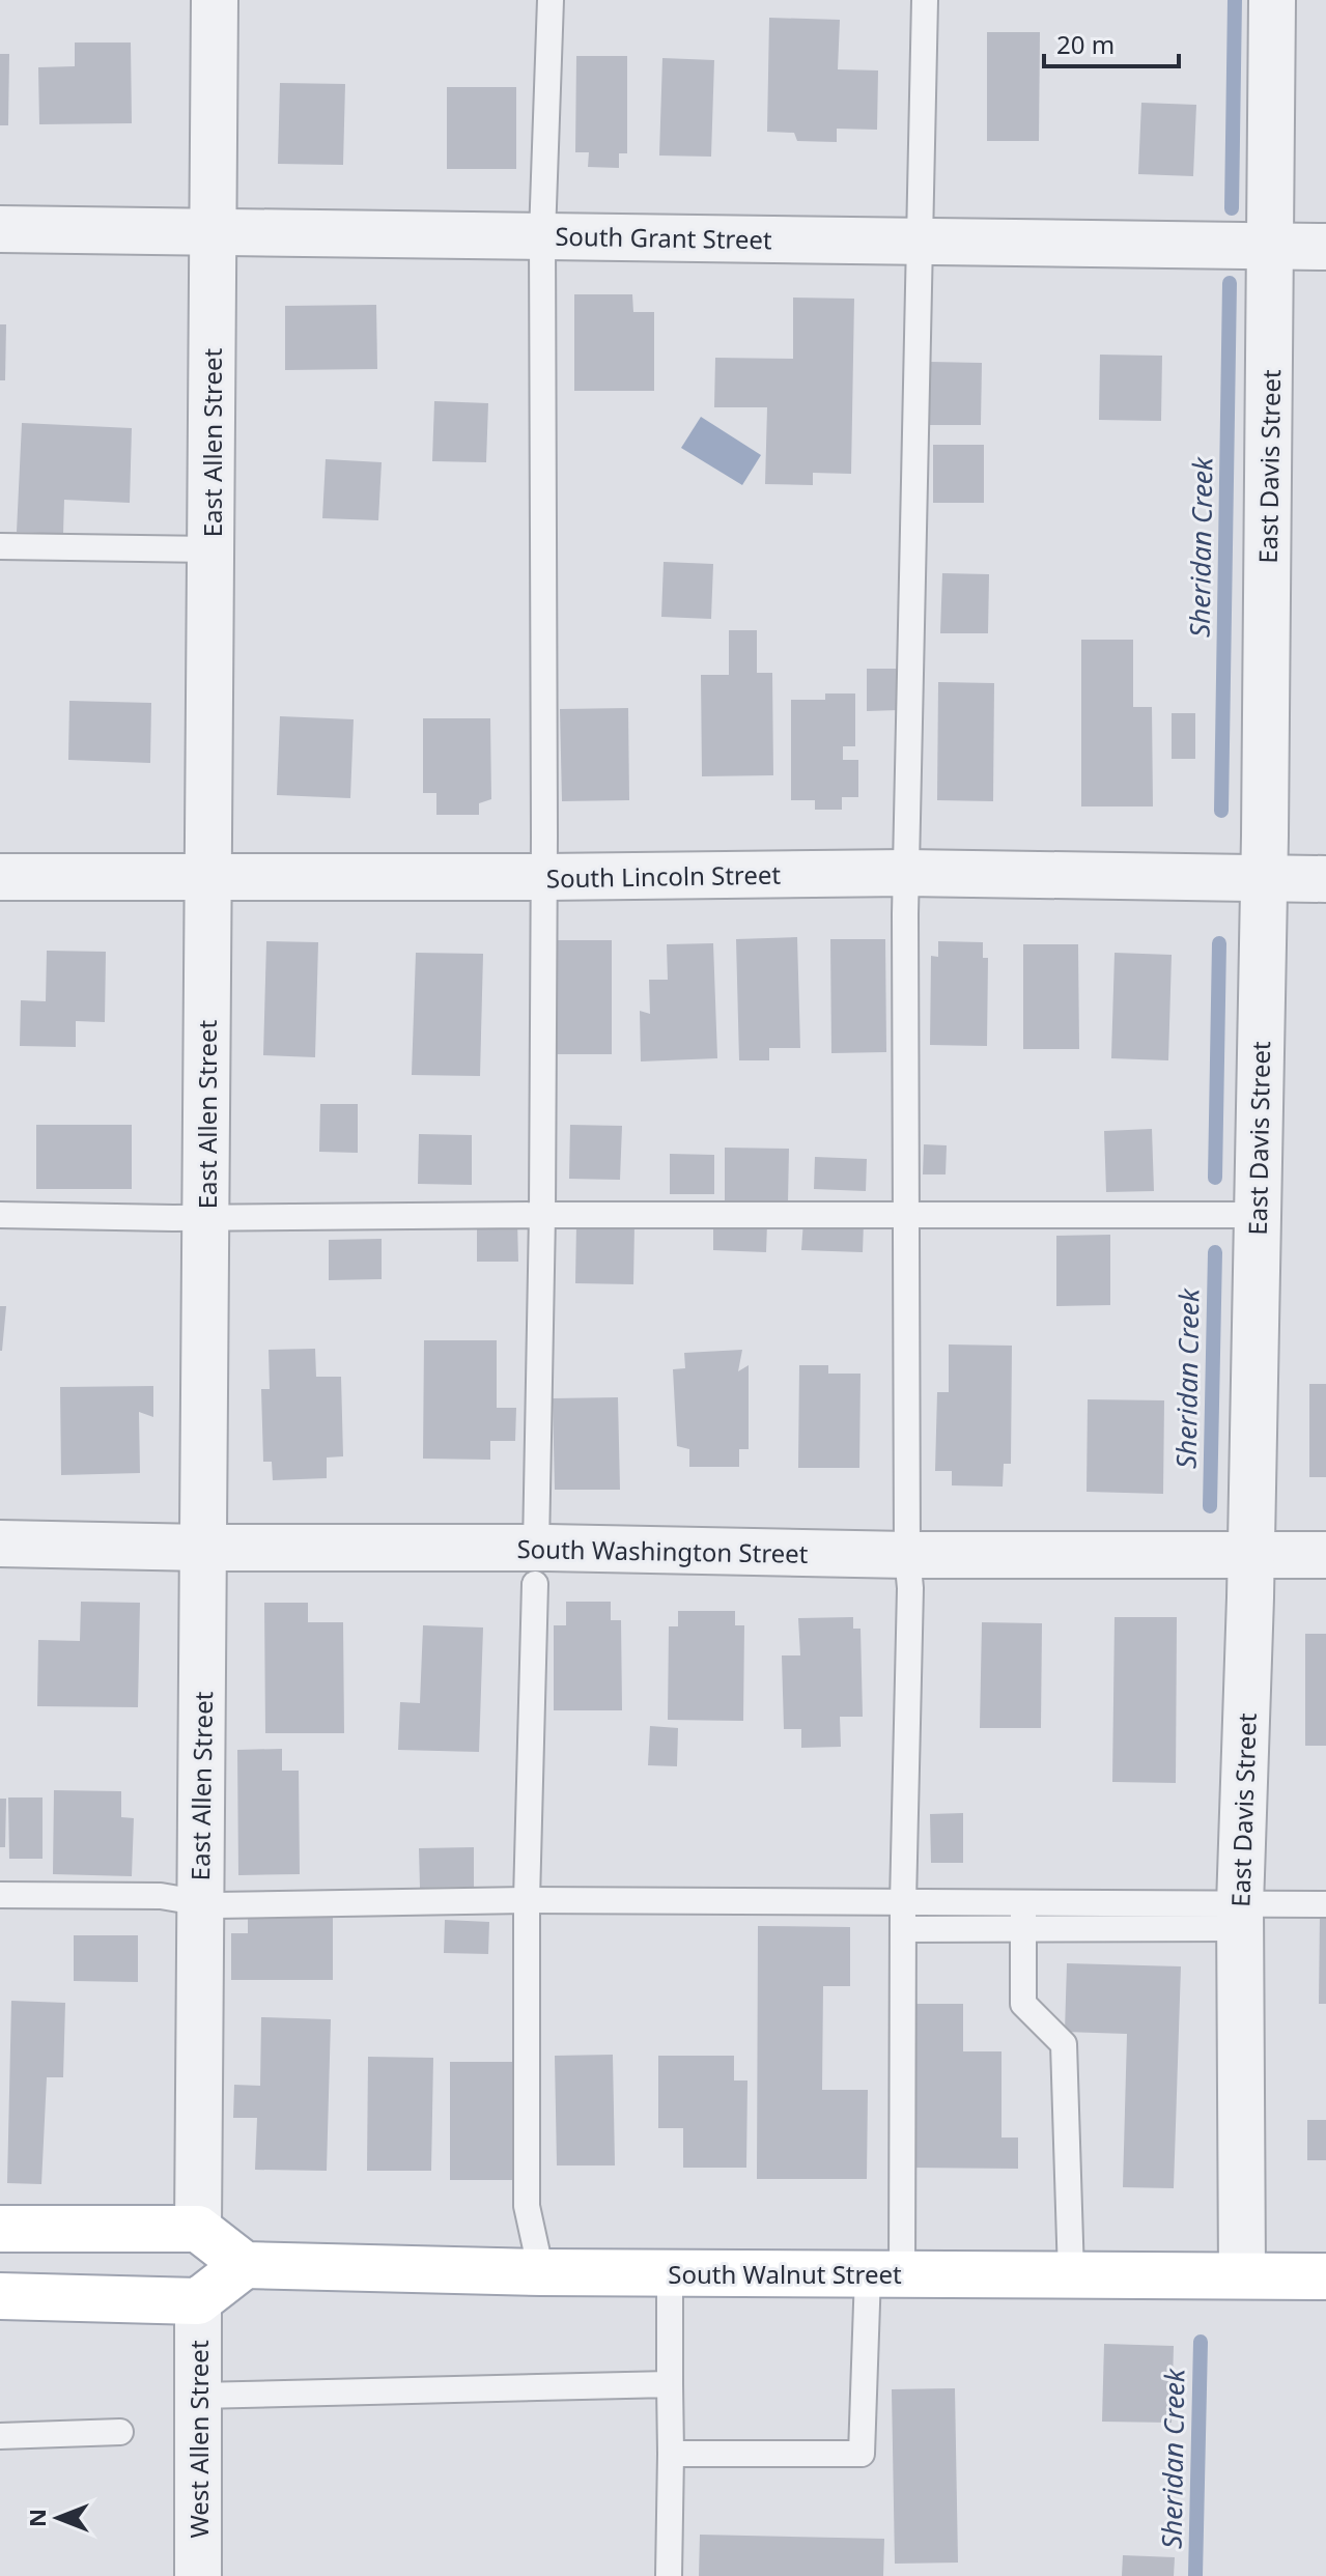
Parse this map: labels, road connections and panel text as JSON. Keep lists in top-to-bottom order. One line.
{"streets":{"main road":["South Walnut Street"],"street":["South Grant Street","East Allen Street","East Davis Street","South Lincoln Street","South Washington Street","West Allen Street"]},"crossings":[["South Grant Street","East Allen Street"],["South Grant Street","East Davis Street"],["East Allen Street","South Lincoln Street"],["East Allen Street","South Washington Street"],["East Davis Street","South Lincoln Street"],["East Davis Street","South Washington Street"],["East Davis Street","South Walnut Street"]],"water":["Sheridan Creek"],"scale_bar":"20 m","north":"left"}
